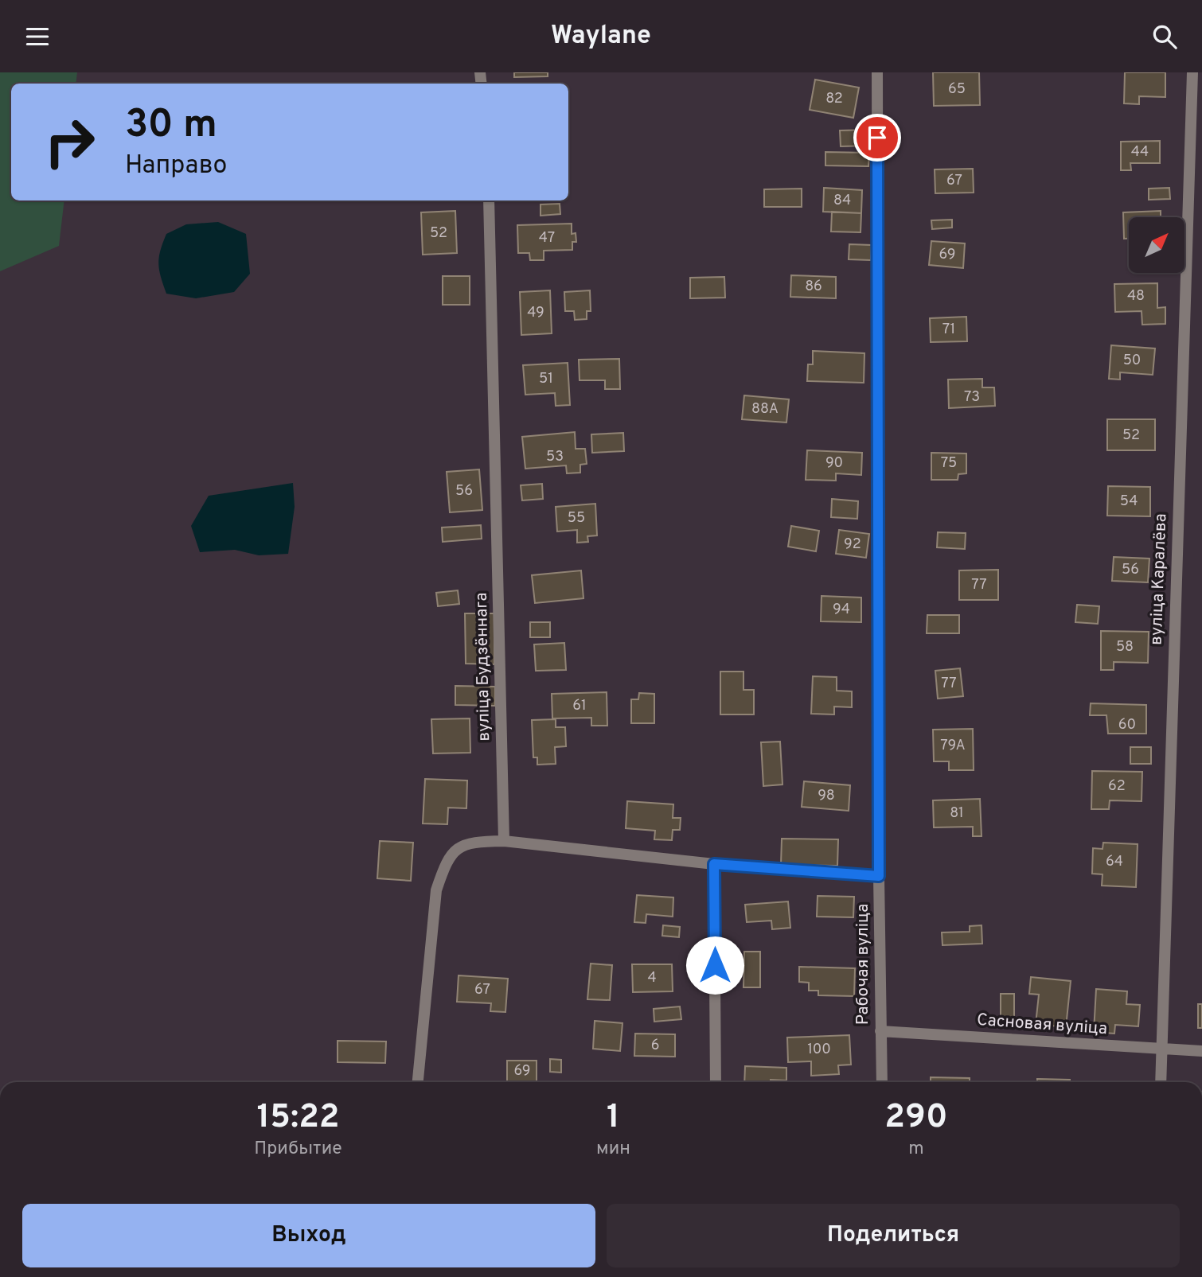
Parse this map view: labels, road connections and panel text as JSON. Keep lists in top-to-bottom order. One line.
{"streets":{"street":["вуліца Каралёва","вуліца Будзённага","Рабочая вуліца","Сасновая вуліца"]},"crossings":[["вуліца Каралёва","Сасновая вуліца"],["Рабочая вуліца","Сасновая вуліца"]],"house_numbers":["65","82","44","67","84","52","47","69","86","48","49","71","50","51","73","88А","52","53","90","75","56","54","55","92","56","77","94","58","77","61","60","79А","62","98","81","64","4","67","6","100","69"],"north":"top right","page":{"header":"Waylane","turn":["30 m","Направо"],"eta":["15:22","Прибытие","1","мин","290","m"],"buttons":["Выход","Поделиться"]}}
